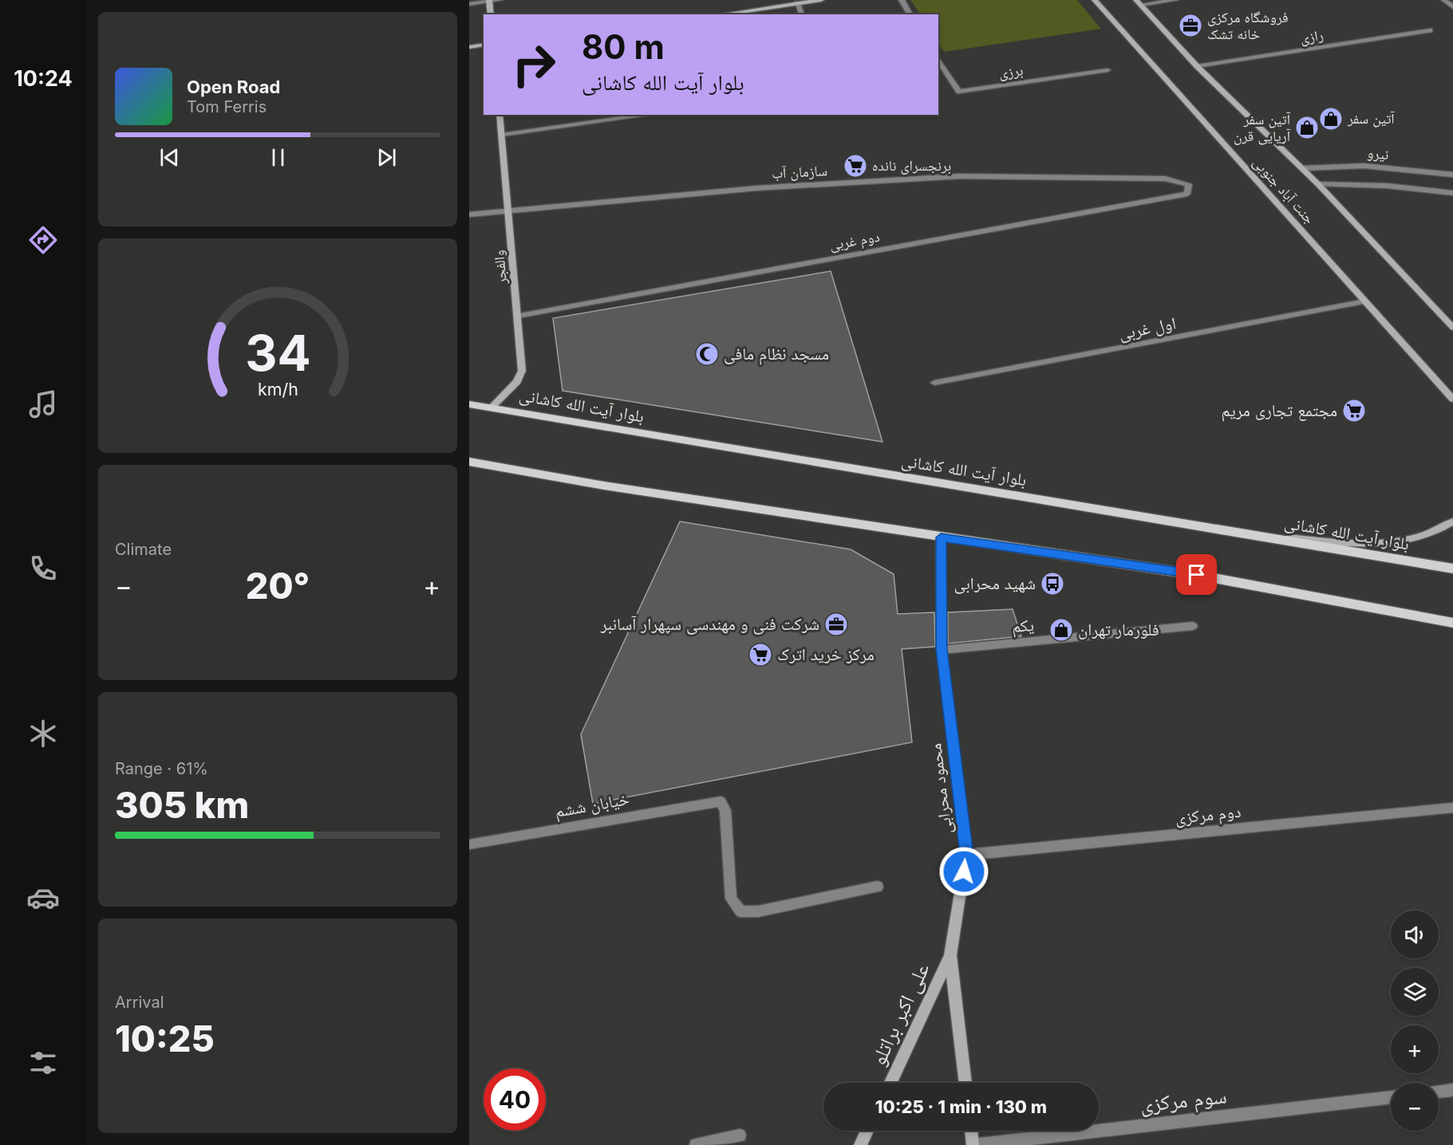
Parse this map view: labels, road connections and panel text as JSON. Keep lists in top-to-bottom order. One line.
{"streets":{"main road":["جنت آباد جنوبی","والفجر","بلوار آیت الله کاشانی","محمود محرابی","علی اکبر براتلو"],"street":["رازی","برزی","نیرو","سازمان آب","دوم غربی","اول غربی","یکم","خیابان ششم","دوم مرکزی","سوم مرکزی"]},"crossings":[["رازی","جنت آباد جنوبی"],["نیرو","جنت آباد جنوبی"],["سازمان آب","دوم غربی"],["سازمان آب","والفجر"],["جنت آباد جنوبی","اول غربی"],["دوم غربی","والفجر"],["والفجر","بلوار آیت الله کاشانی"],["یکم","محمود محرابی"],["محمود محرابی","دوم مرکزی"],["محمود محرابی","علی اکبر براتلو"]],"places":{"office":["فروشگاه مرکزی خانه تشک","شرکت فنی و مهندسی سپهرار آسانبر"],"shop":["آتین سفر","آتین سفر آریایی قرن","فلورمار تهران"],"supermarket":["برنجسرای نانده","مجتمع تجاری مریم","مرکز خرید اترک"],"mosque":["مسجد نظام مافی"],"bus stop":["شهید محرابی"]},"page":{"tabs":"10:24","turn":["80 m","بلوار آیت الله کاشانی"],"song":["Open Road","Tom Ferris"],"tile":["Climate",["Range · 61%","305 km"],["Arrival","10:25"]],"heat":["−","20°","+"],"map_buttons":["+","−"],"limit":"40","trip":"10:25 · 1 min · 130 m","gauge":["34","km/h"]}}
